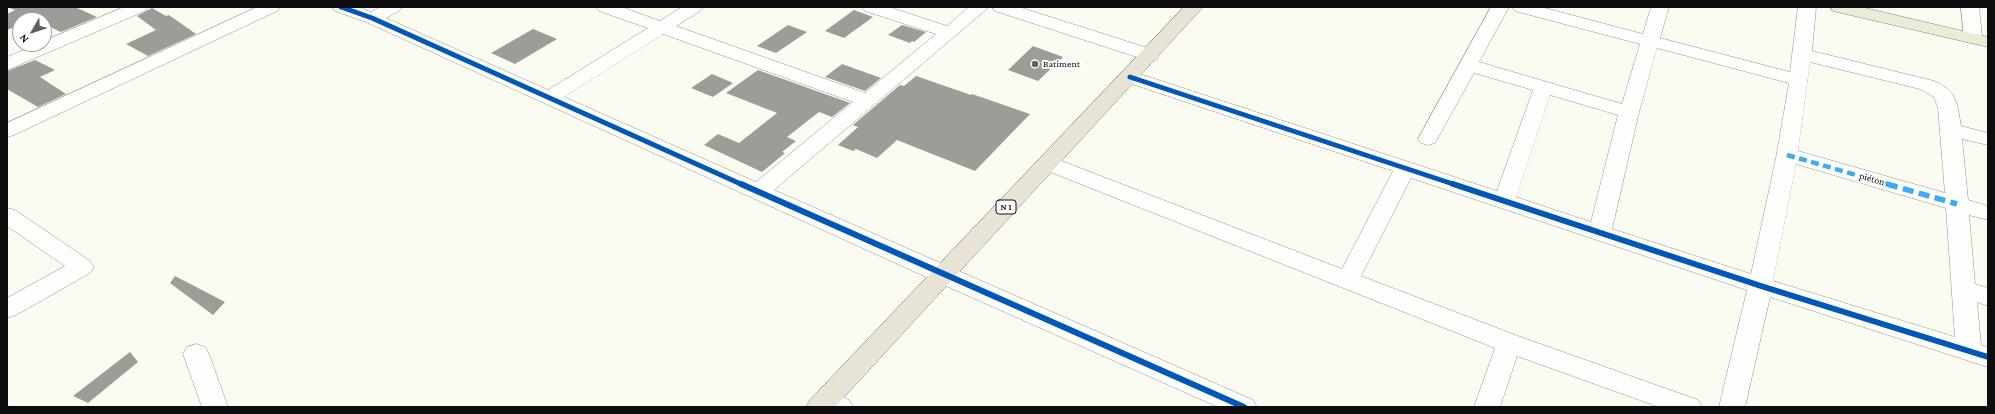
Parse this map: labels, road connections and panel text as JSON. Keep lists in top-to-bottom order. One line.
{"streets":{"highway":["N 1"],"street":["piéton"]},"places":["Batiment"],"north":"bottom left"}
